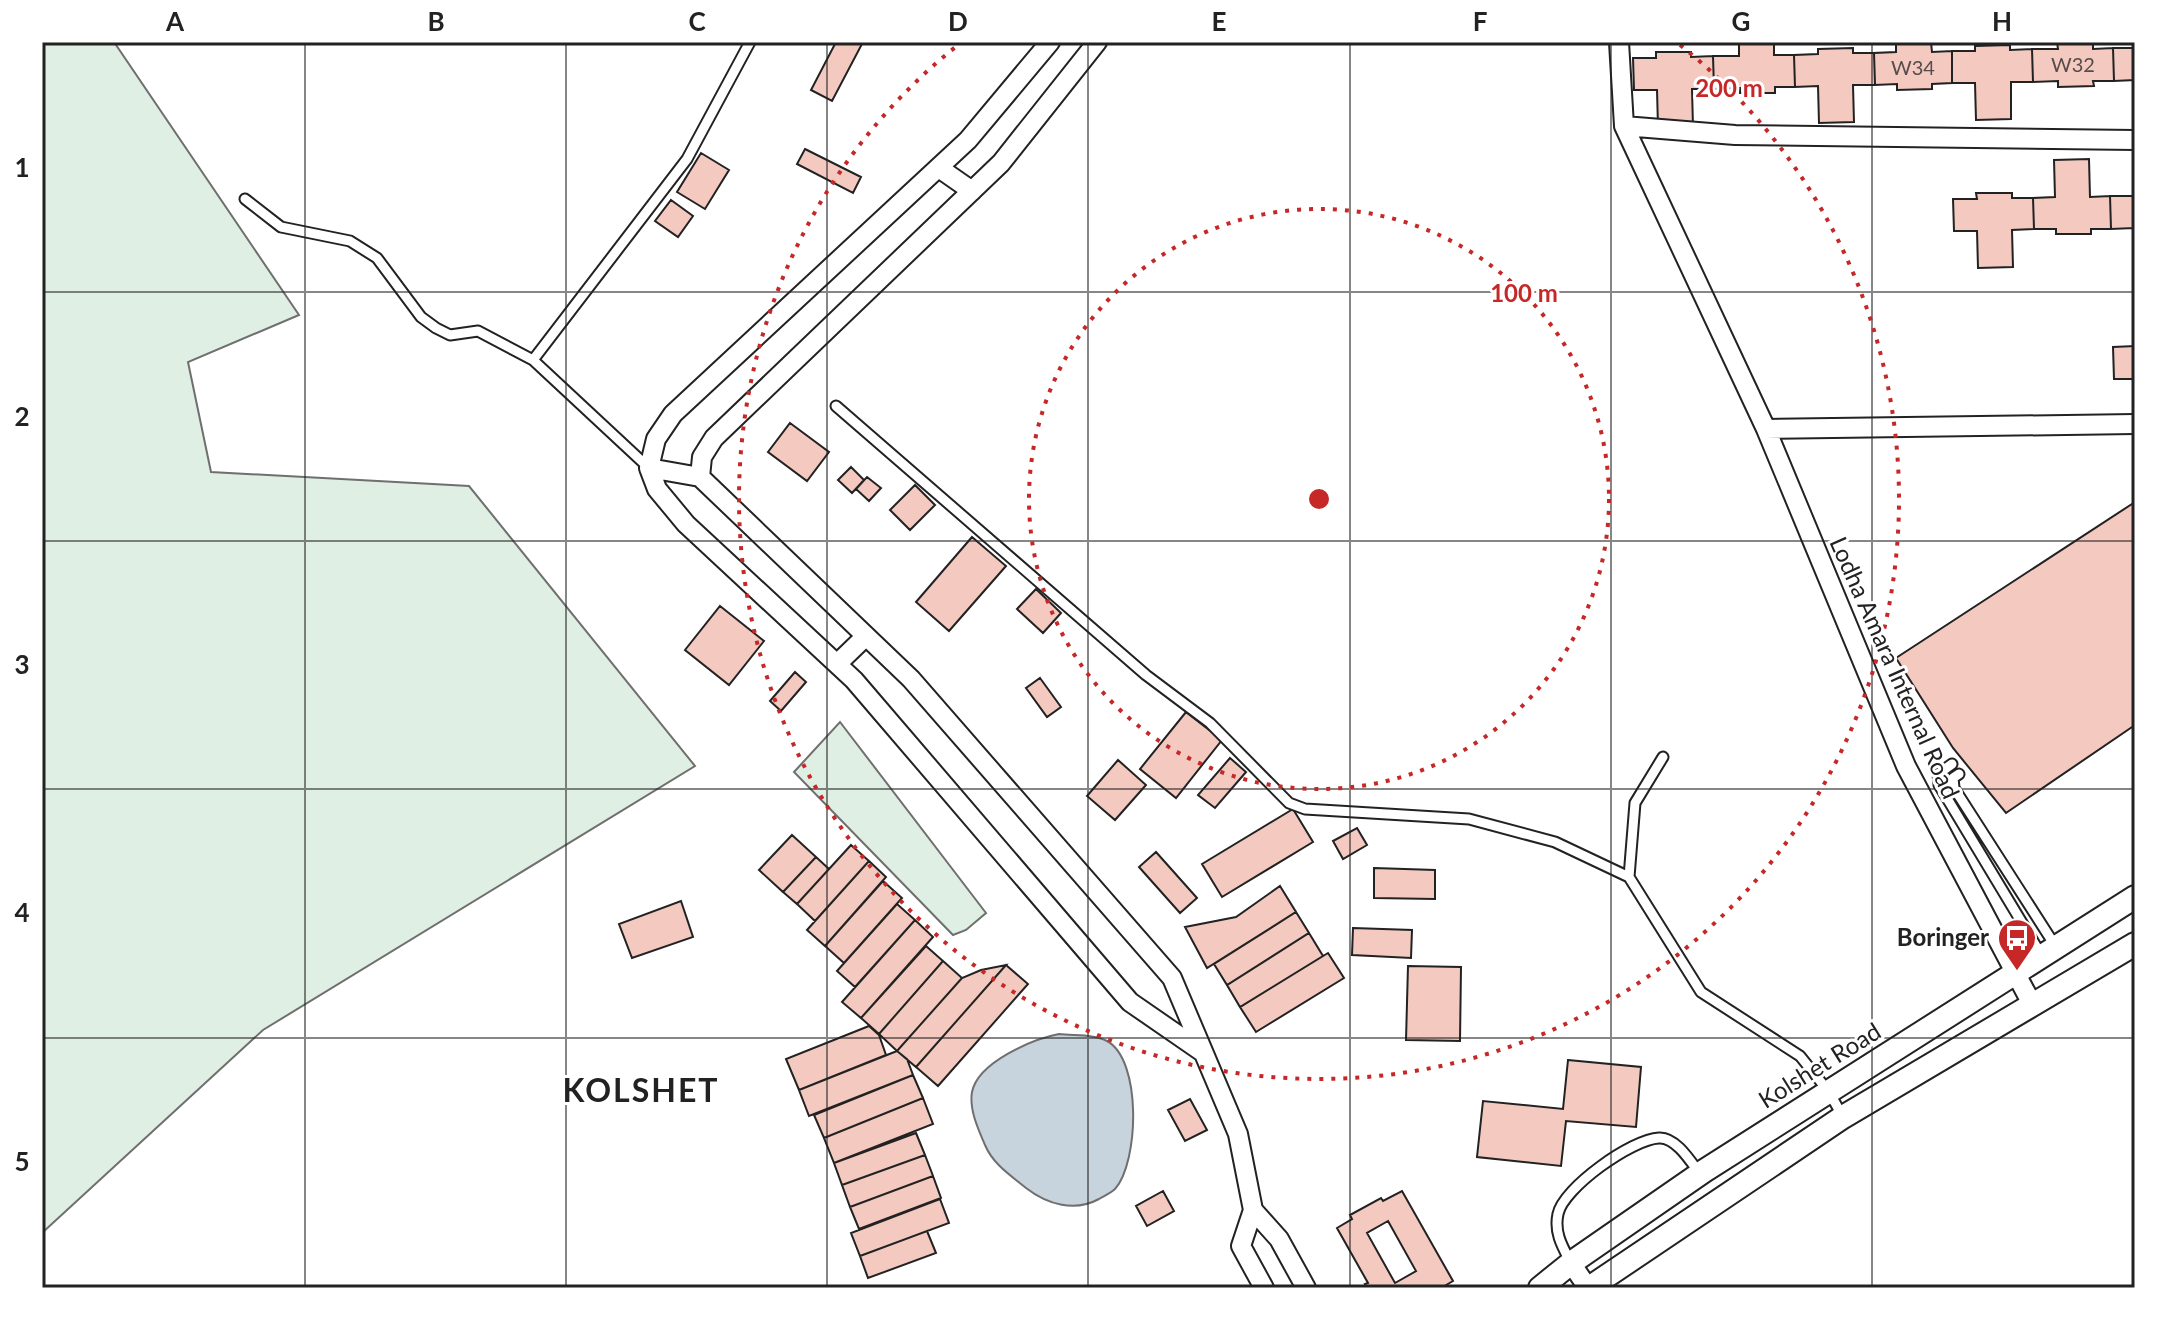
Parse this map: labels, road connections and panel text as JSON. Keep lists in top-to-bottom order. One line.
{"streets":{"street":["Lodha Amara Internal Road","Kolshet Road"]},"crossings":[["Lodha Amara Internal Road","Kolshet Road"]],"districts":["KOLSHET"],"places":{"bus stop":["Boringer"]},"house_numbers":["W32","W34"],"grid":{"columns":["A","B","C","D","E","F","G","H"],"rows":["1","2","3","4","5"]},"rings":["200 m","100 m"]}
